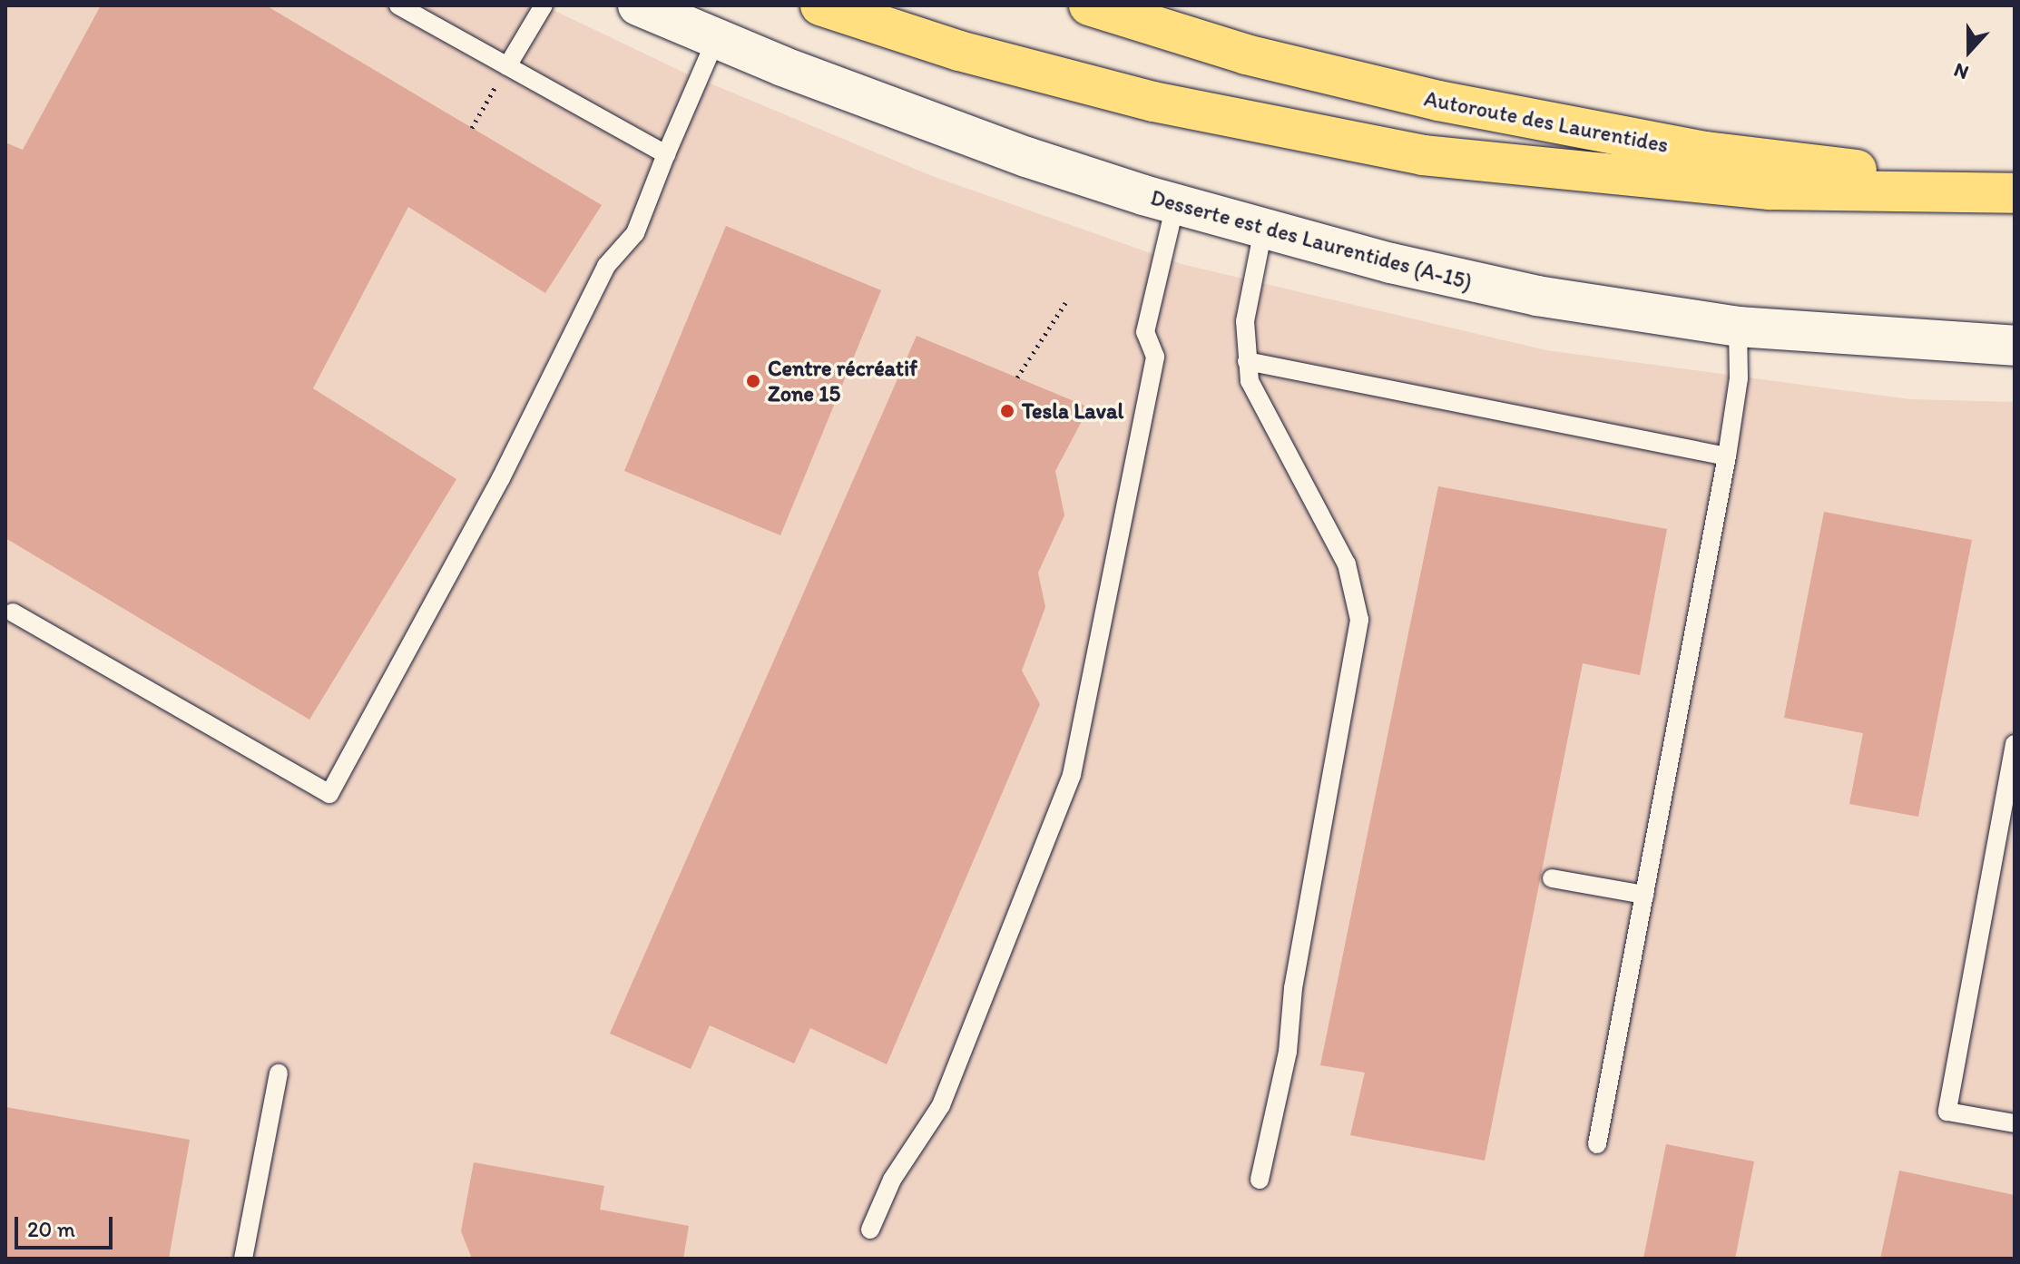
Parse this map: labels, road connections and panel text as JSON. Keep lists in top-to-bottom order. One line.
{"streets":{"highway":["Autoroute des Laurentides"],"street":["Desserte est des Laurentides (A-15)"]},"places":["Centre récréatif Zone 15","Tesla Laval"],"scale_bar":"20 m","north":"bottom"}
